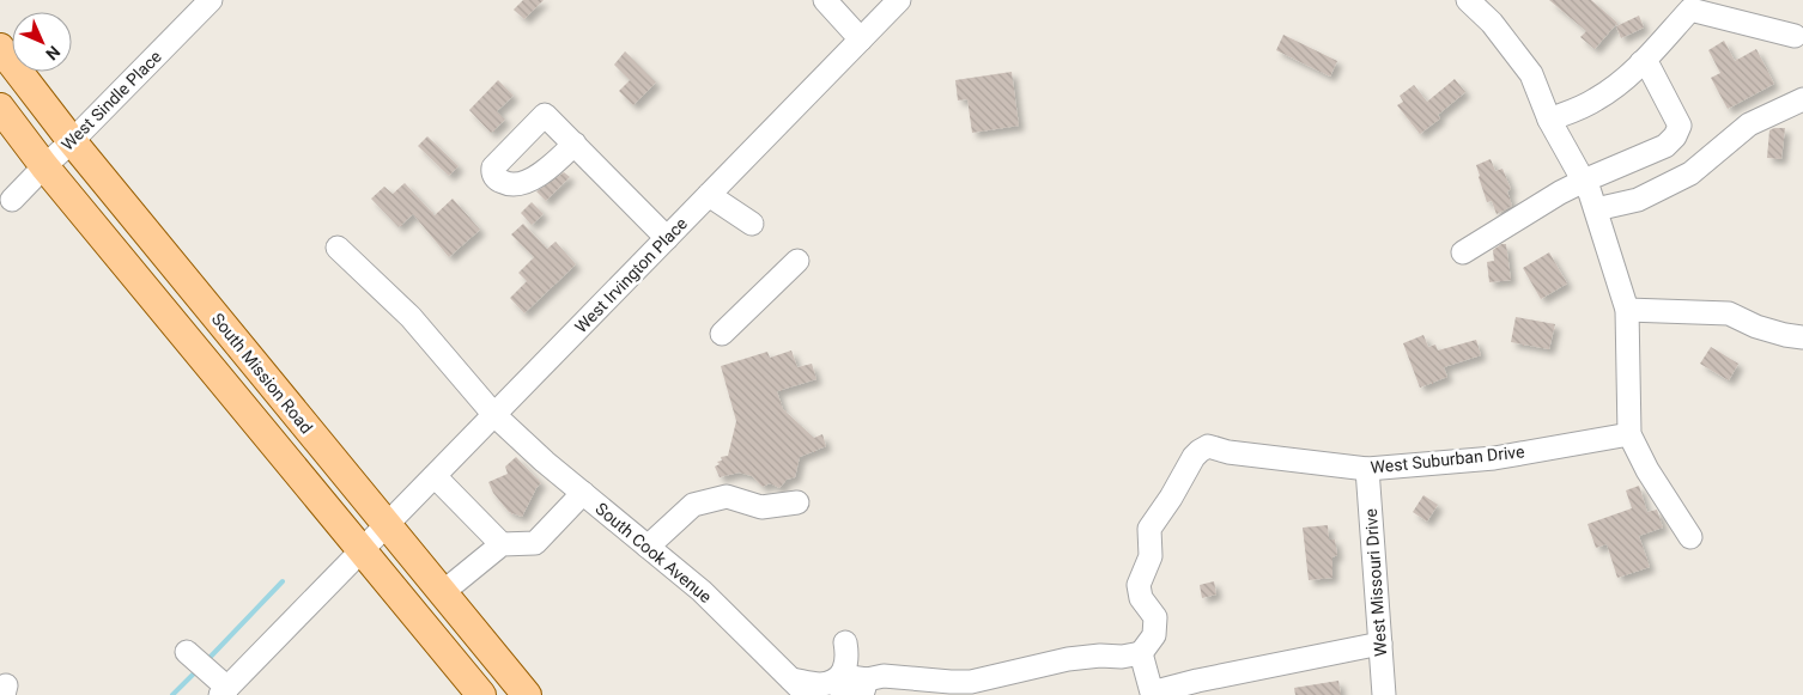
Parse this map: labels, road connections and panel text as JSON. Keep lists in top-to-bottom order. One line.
{"streets":{"main road":["South Mission Road"],"street":["West Sindle Place","West Irvington Place","West Suburban Drive","South Cook Avenue","West Missouri Drive"]},"crossings":[["West Sindle Place","South Mission Road"],["West Irvington Place","South Mission Road"],["West Irvington Place","South Cook Avenue"],["West Suburban Drive","West Missouri Drive"]],"north":"bottom right"}
